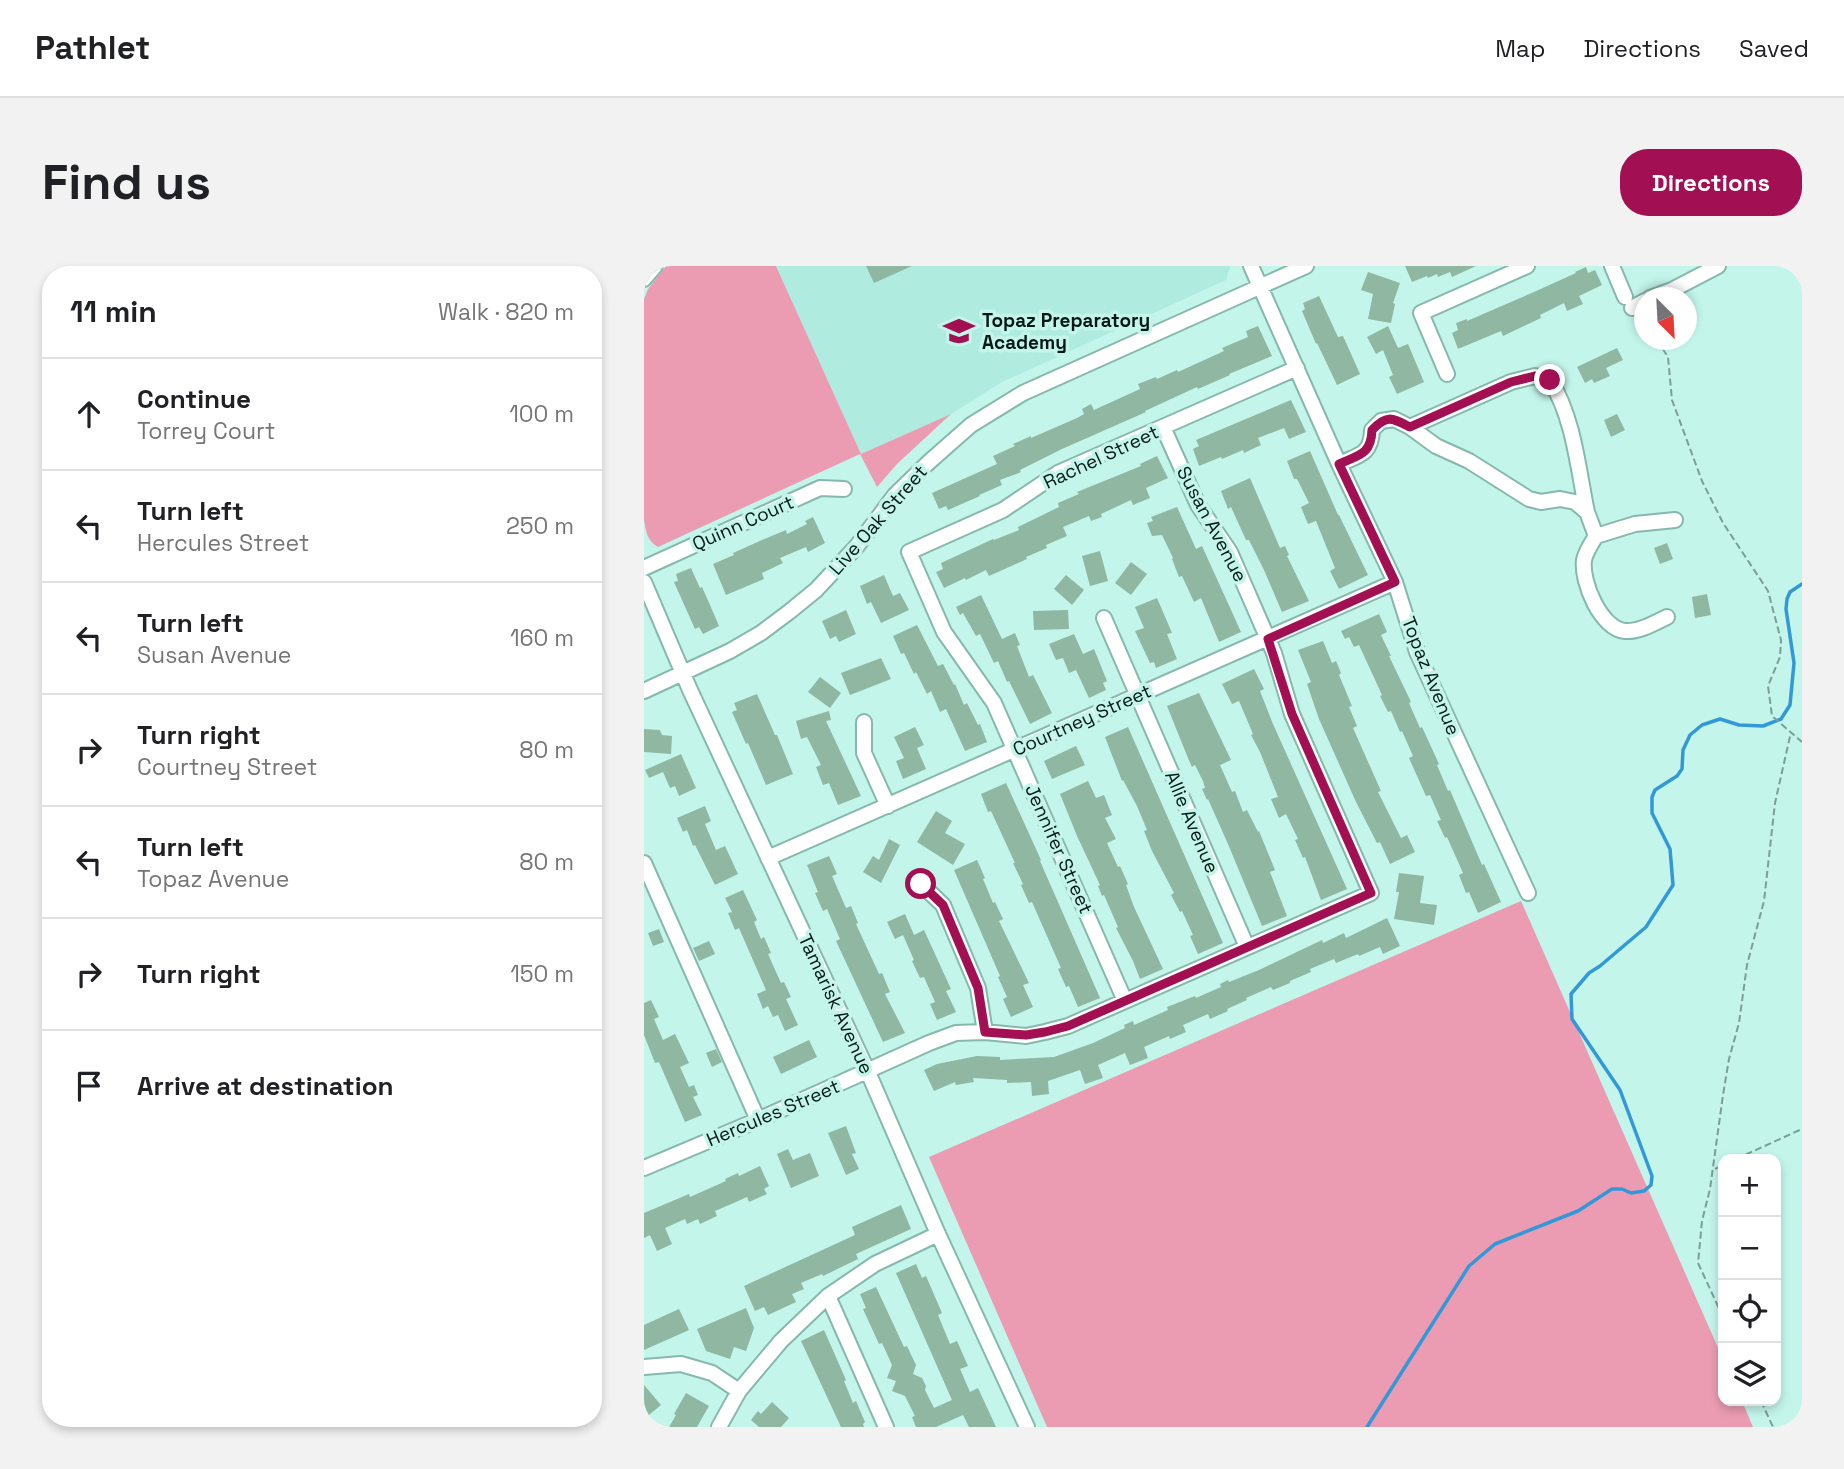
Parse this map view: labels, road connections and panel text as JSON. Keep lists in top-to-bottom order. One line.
{"streets":{"street":["Rachel Street","Live Oak Street","Quinn Court","Susan Avenue","Topaz Avenue","Courtney Street","Allie Avenue","Jennifer Street","Tamarisk Avenue","Hercules Street"]},"crossings":[["Rachel Street","Susan Avenue"],["Rachel Street","Topaz Avenue"],["Rachel Street","Jennifer Street"],["Live Oak Street","Topaz Avenue"],["Live Oak Street","Tamarisk Avenue"],["Susan Avenue","Courtney Street"],["Susan Avenue","Hercules Street"],["Topaz Avenue","Courtney Street"],["Courtney Street","Allie Avenue"],["Courtney Street","Jennifer Street"],["Courtney Street","Tamarisk Avenue"],["Allie Avenue","Hercules Street"],["Jennifer Street","Hercules Street"],["Tamarisk Avenue","Hercules Street"]],"places":{"school or university":["Topaz Preparatory Academy"]},"north":"bottom right","page":{"header":"Pathlet","nav":["Map","Directions","Saved"],"buttons":"Directions","title":"Find us","heading":["11 min","Walk · 820 m"],"list":[["Continue","Torrey Court","100 m"],["Turn left","Hercules Street","250 m"],["Turn left","Susan Avenue","160 m"],["Turn right","Courtney Street","80 m"],["Turn left","Topaz Avenue","80 m"],["Turn right","150 m"],"Arrive at destination"],"map_buttons":["+","−"]}}
